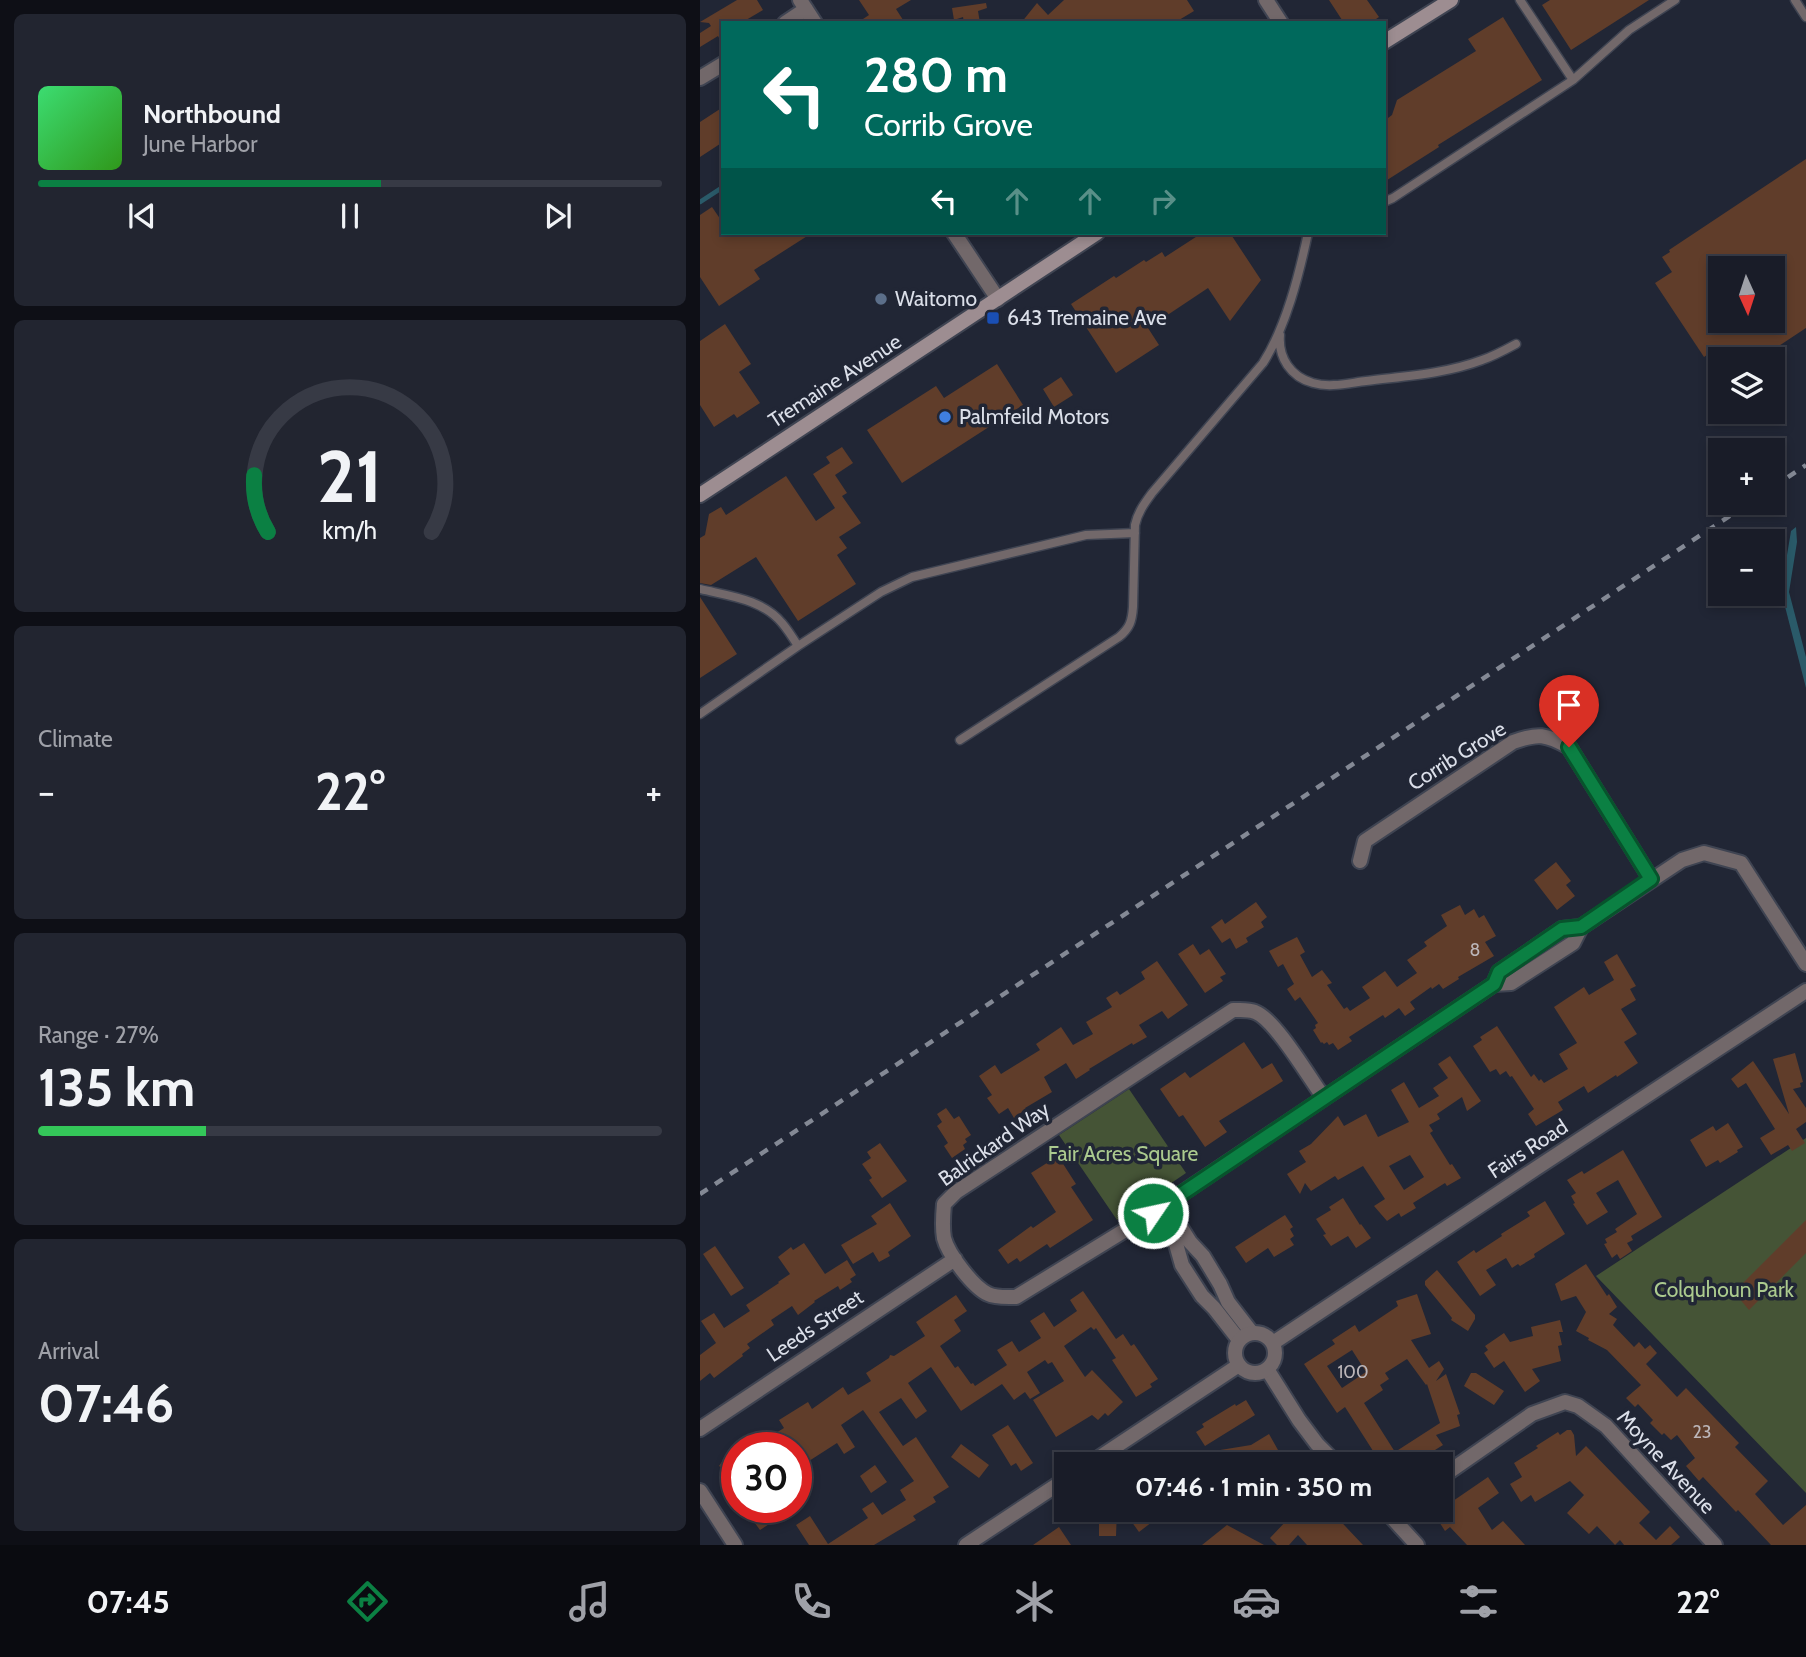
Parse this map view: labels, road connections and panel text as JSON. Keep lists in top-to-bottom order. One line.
{"streets":{"main road":["Tremaine Avenue"],"street":["Corrib Grove","Balrickard Way","Fairs Road","Leeds Street","Moyne Avenue"]},"crossings":[["Corrib Grove","Balrickard Way"],["Balrickard Way","Leeds Street"]],"parks":["Fair Acres Square","Colquhoun Park"],"places":{"other":["Waitomo","Palmfeild Motors"],"transit":["643 Tremaine Ave"]},"house_numbers":["8","100","23"],"north":"bottom","page":{"turn":["280 m","Corrib Grove"],"song":["Northbound","June Harbor"],"map_buttons":["+","−"],"tile":["Climate",["Range · 27%","135 km"],["Arrival","07:46"]],"heat":["−","22°","+"],"limit":"30","trip":"07:46 · 1 min · 350 m","tabs":["07:45","22°"],"gauge":["21","km/h"]}}
